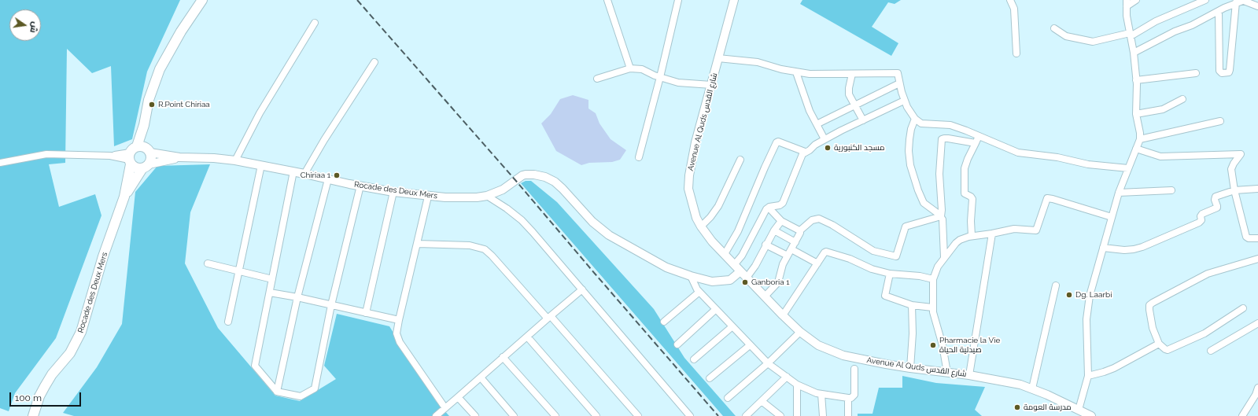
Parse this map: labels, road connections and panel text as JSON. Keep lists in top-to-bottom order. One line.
{"streets":{"highway":["Rocade des Deux Mers"],"main road":["Avenue Al Quds شارع القدس"]},"crossings":[["Avenue Al Quds شارع القدس","Rocade des Deux Mers"]],"places":["R.Point Chiriaa","مسجد الكنبورية","Chiriaa 1","Ganboria 1","Dg. Laarbi","Pharmacie la Vie صيدلية الحياة","مدرسة العومة"],"scale_bar":"100 m","north":"right"}
